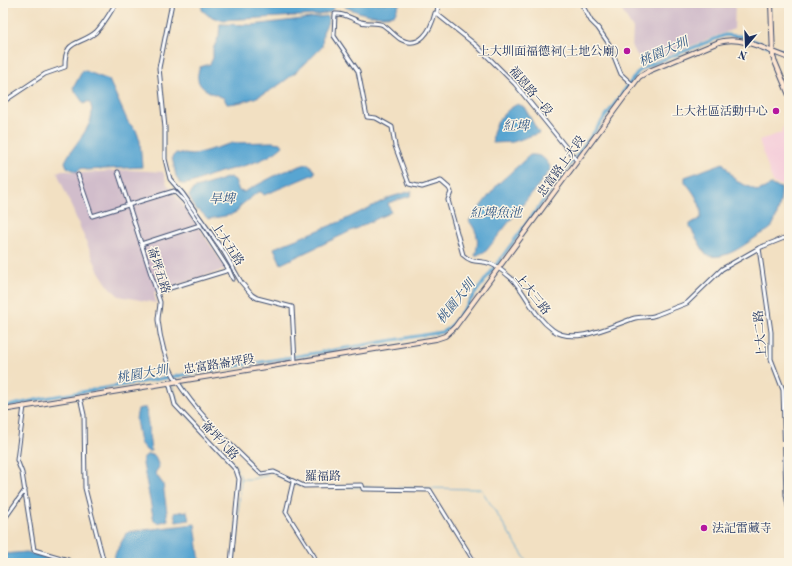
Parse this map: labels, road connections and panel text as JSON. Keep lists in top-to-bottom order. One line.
{"streets":{"street":["福恩路一段","忠富路上大段","上大五路","崙坪五路","上大三路","上大二路","忠富路崙坪段","崙坪八路","羅福路"]},"crossings":[["福恩路一段","忠富路上大段"],["福恩路一段","上大三路"],["忠富路上大段","上大五路"],["忠富路上大段","上大三路"],["忠富路上大段","忠富路崙坪段"],["上大五路","忠富路崙坪段"],["崙坪五路","忠富路崙坪段"],["崙坪五路","羅福路"],["上大三路","上大二路"],["忠富路崙坪段","崙坪八路"],["忠富路崙坪段","羅福路"]],"water":["桃園大圳","紅埤","旱埤","紅埤魚池"],"places":["上大圳面福德祠(土地公廟)","上大社區活動中心","法記雷藏寺"],"north":"bottom"}
